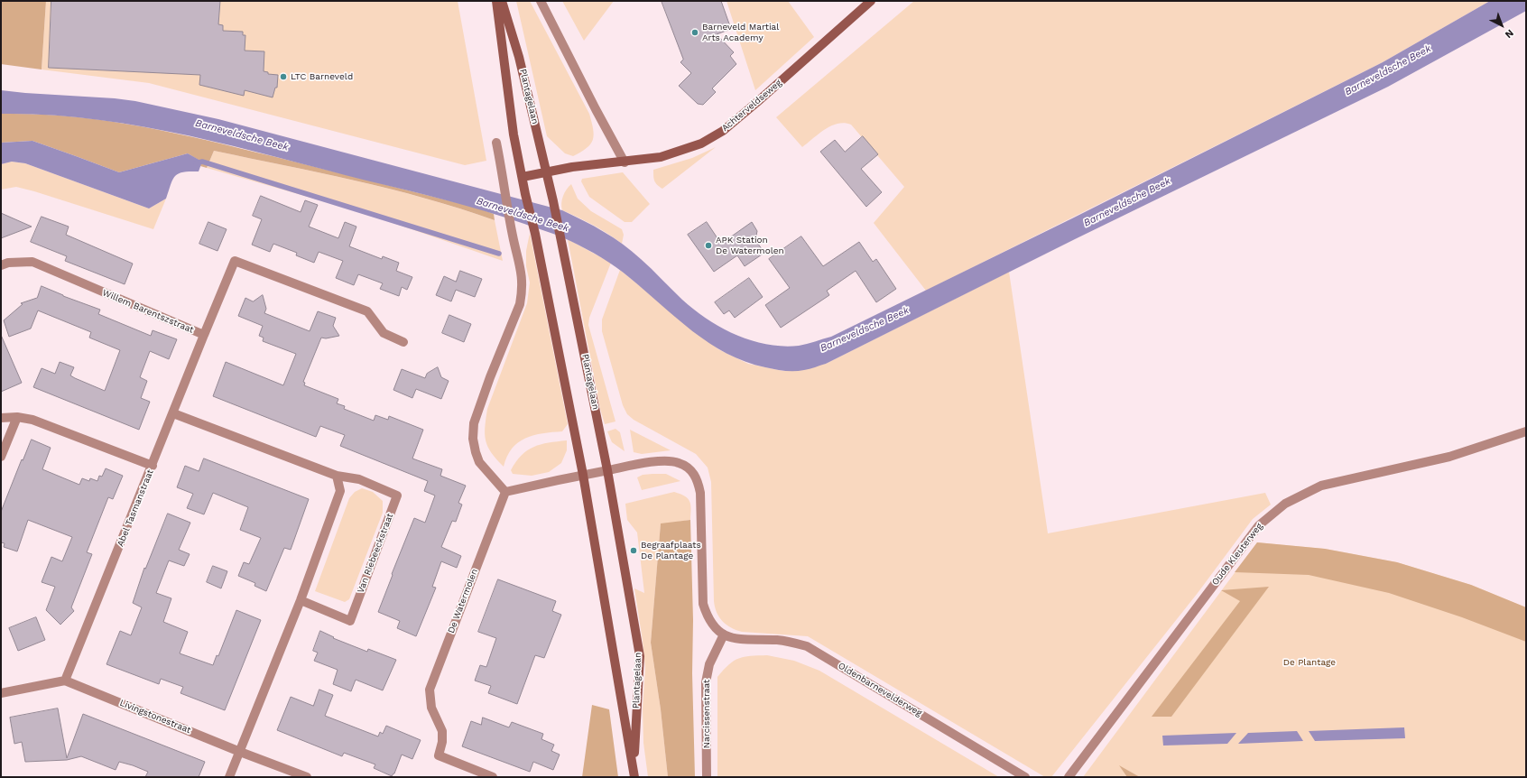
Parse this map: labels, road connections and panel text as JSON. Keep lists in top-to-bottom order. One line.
{"streets":{"main road":["Plantagelaan","Achterveldseweg"],"street":["Willem Barentszstraat","Abel Tasmanstraat","Van Riebeeckstraat","Oude Kleuterweg","De Watermolen","Oldenbarnevelderweg","Narcissenstraat","Livingstonestraat"]},"crossings":[["Plantagelaan","Achterveldseweg"],["Willem Barentszstraat","Abel Tasmanstraat"],["Abel Tasmanstraat","Van Riebeeckstraat"],["Abel Tasmanstraat","Livingstonestraat"],["Oldenbarnevelderweg","Narcissenstraat"]],"water":["Barneveldsche Beek"],"parks":["De Plantage"],"places":["Barneveld Martial Arts Academy","LTC Barneveld","APK Station De Watermolen","Begraafplaats De Plantage"],"north":"bottom right"}
